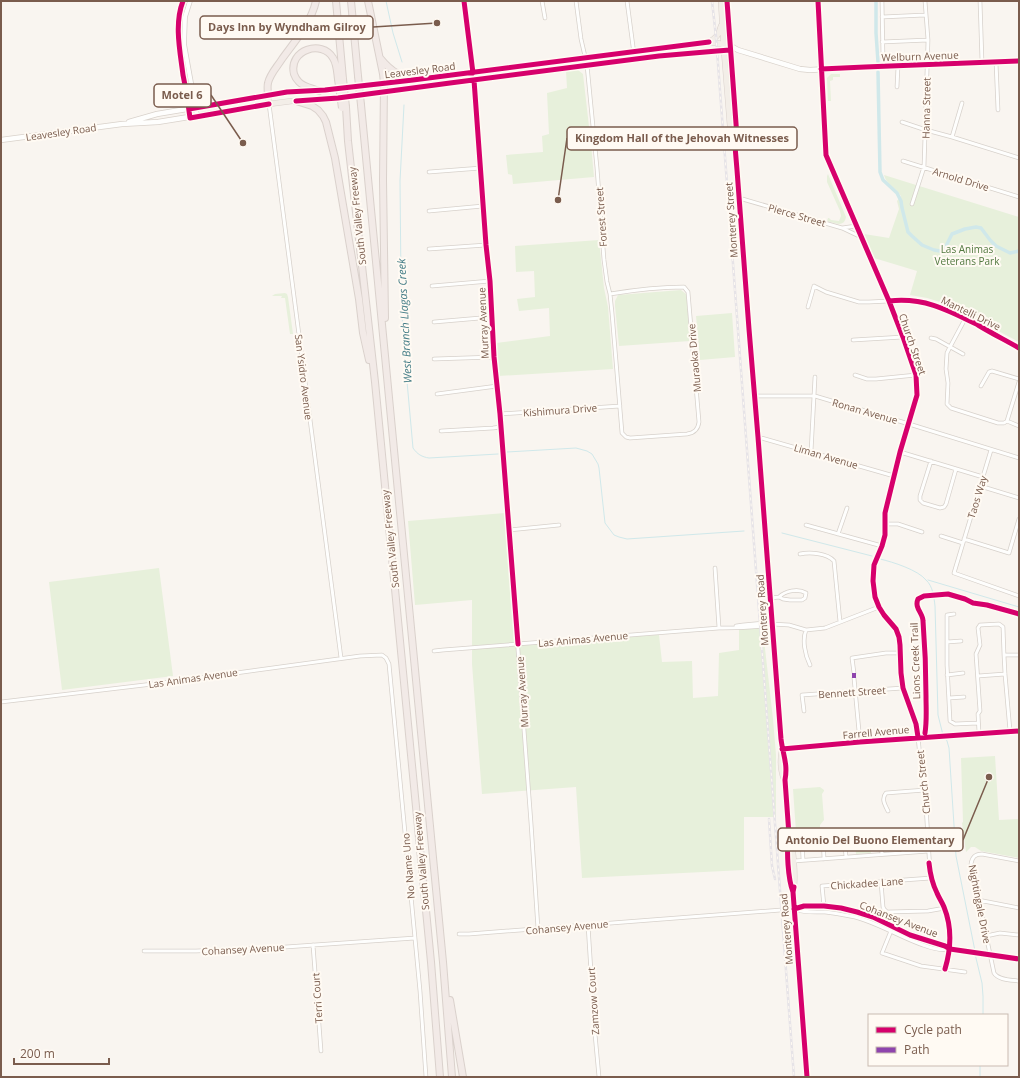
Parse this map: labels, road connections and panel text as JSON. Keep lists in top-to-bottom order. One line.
{"streets":{"highway":["South Valley Freeway"],"main road":["Welburn Avenue","Leavesley Road","Monterey Street","San Ysidro Avenue","Monterey Road"],"street":["Hanna Street","Arnold Drive","Pierce Street","Forest Street","Mantelli Drive","Murray Avenue","Church Street","Muraoka Drive","Kishimura Drive","Ronan Avenue","Liman Avenue","Taos Way","Las Animas Avenue","Bennett Street","Farrell Avenue","No Name Uno","Chickadee Lane","Nightingale Drive","Cohansey Avenue","Terri Court","Zamzow Court"],"cycle path":["Lions Creek Trail"]},"crossings":[["Welburn Avenue","Leavesley Road"],["Welburn Avenue","Hanna Street"],["Welburn Avenue","Monterey Street"],["Welburn Avenue","Church Street"],["Leavesley Road","Forest Street"],["Leavesley Road","Monterey Street"],["Leavesley Road","Murray Avenue"],["Leavesley Road","San Ysidro Avenue"],["Hanna Street","Arnold Drive"],["Pierce Street","Monterey Street"],["Pierce Street","Church Street"],["Forest Street","Muraoka Drive"],["Forest Street","Kishimura Drive"],["Monterey Street","Ronan Avenue"],["Monterey Street","Liman Avenue"],["Monterey Street","Monterey Road"],["Mantelli Drive","Church Street"],["Murray Avenue","Kishimura Drive"],["Murray Avenue","Las Animas Avenue"],["Murray Avenue","Cohansey Avenue"],["Church Street","Ronan Avenue"],["Church Street","Liman Avenue"],["Church Street","Bennett Street"],["Church Street","Farrell Avenue"],["Church Street","Chickadee Lane"],["Church Street","Cohansey Avenue"],["San Ysidro Avenue","Las Animas Avenue"],["Ronan Avenue","Taos Way"],["Liman Avenue","Monterey Road"],["Monterey Road","Las Animas Avenue"],["Monterey Road","Farrell Avenue"],["Monterey Road","Cohansey Avenue"],["Las Animas Avenue","No Name Uno"],["No Name Uno","Cohansey Avenue"],["Chickadee Lane","Cohansey Avenue"],["Nightingale Drive","Cohansey Avenue"],["Cohansey Avenue","Terri Court"],["Cohansey Avenue","Zamzow Court"]],"water":["West Branch Llagas Creek"],"parks":["Las Animas Veterans Park"],"places":["Days Inn by Wyndham Gilroy","Motel 6","Kingdom Hall of the Jehovah Witnesses","Antonio Del Buono Elementary"],"legend":["Cycle path","Path"],"scale_bar":"200 m"}
